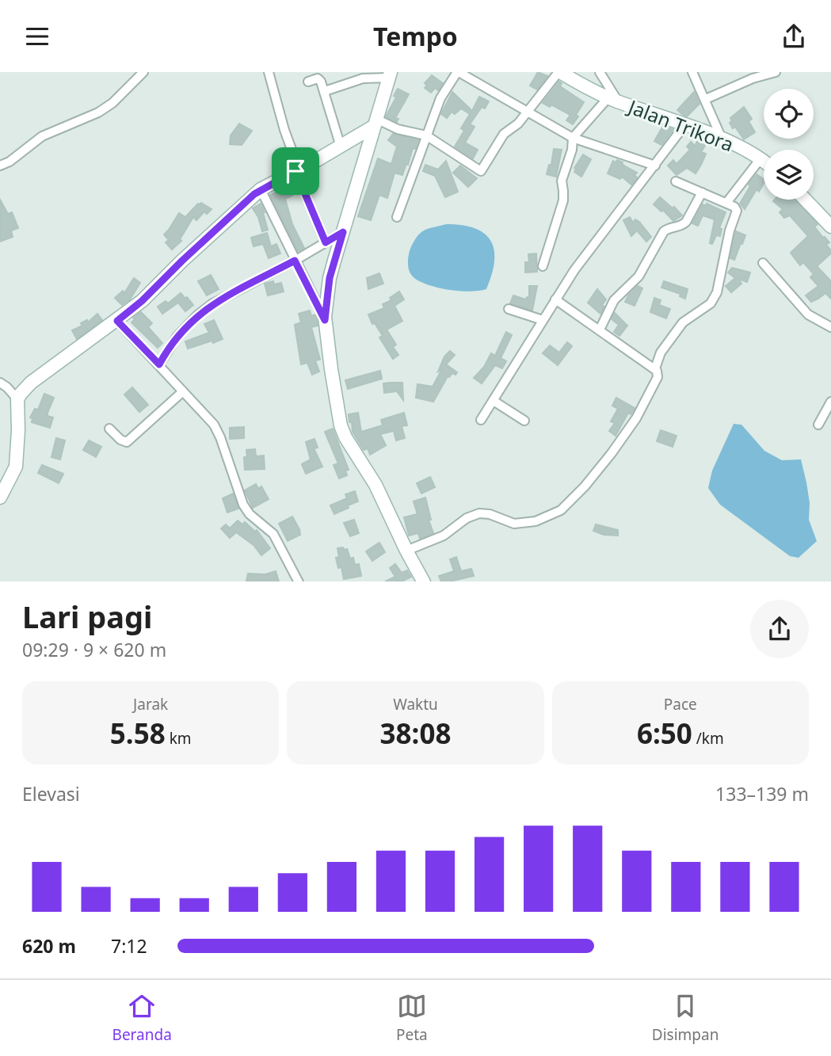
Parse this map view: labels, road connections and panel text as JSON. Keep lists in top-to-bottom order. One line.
{"streets":{"street":["Jalan Trikora"]},"page":{"header":"Tempo","heading":["Lari pagi","09:29 · 9 × 620 m"],"stats":[["Jarak","5.58 km"],["Waktu","38:08"],["Pace","6:50 /km"]],"chart":["Elevasi","133–139 m"],"list":[{"name":"620 m","note":"7:12"}],"tabs":["Beranda","Peta","Disimpan"]}}
